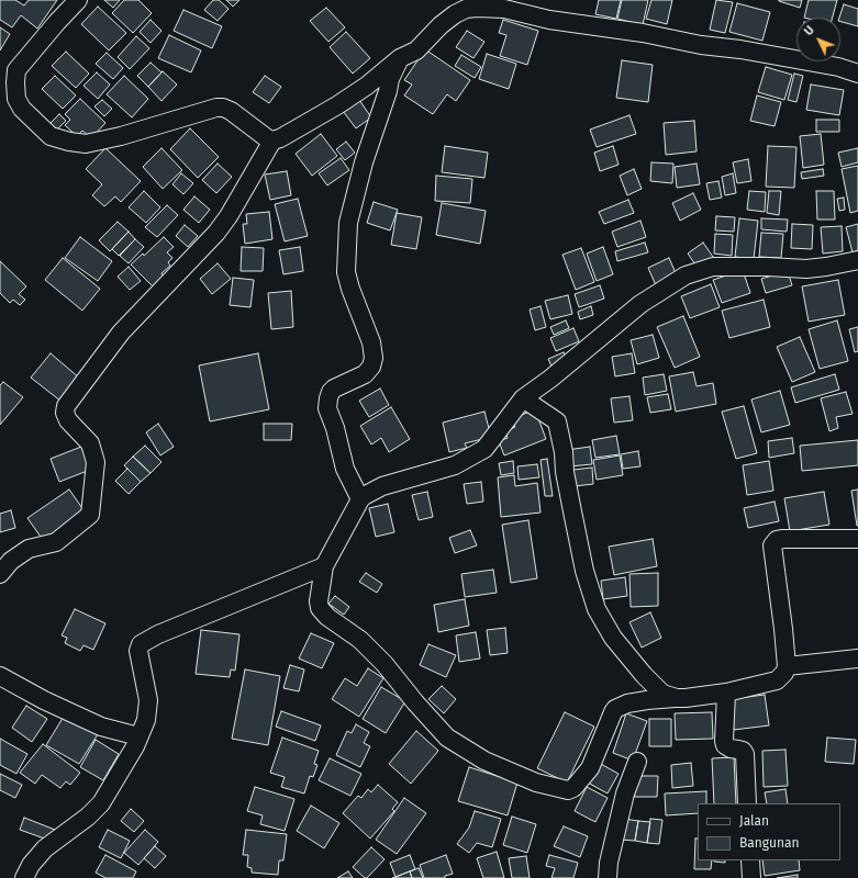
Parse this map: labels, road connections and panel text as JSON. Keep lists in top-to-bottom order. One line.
{"legend":["Jalan","Bangunan"],"north":"top left"}
